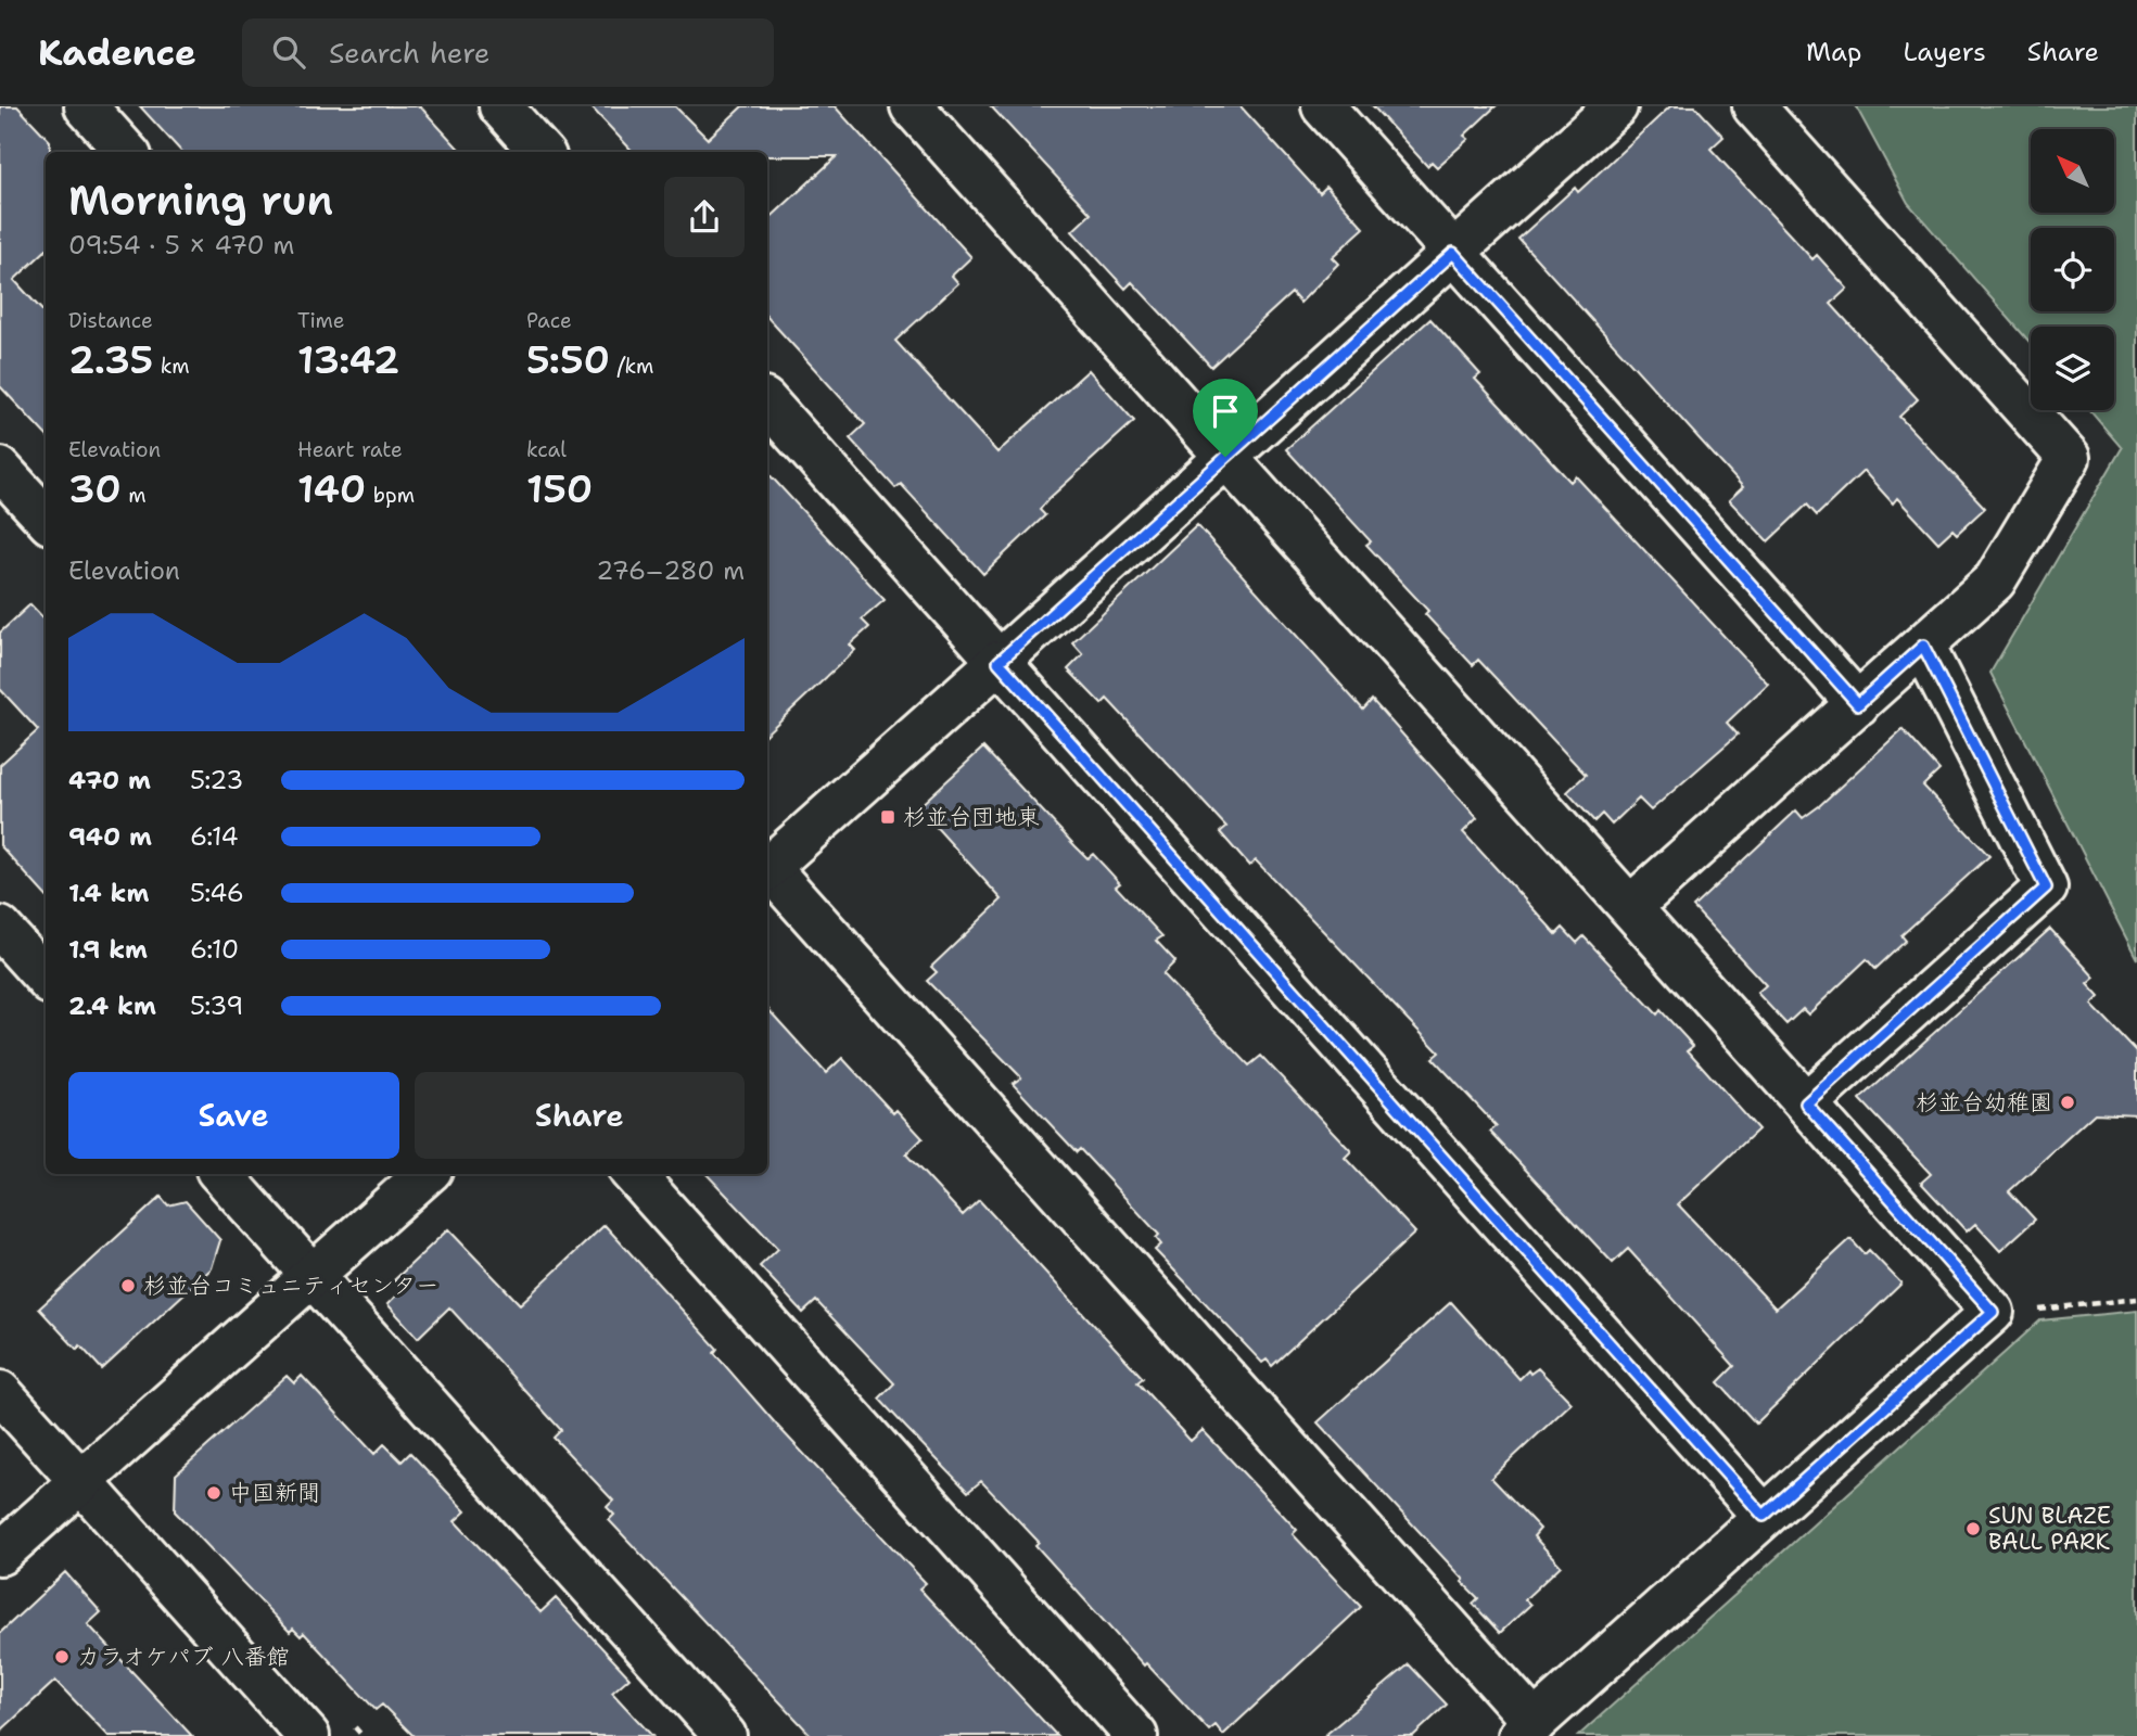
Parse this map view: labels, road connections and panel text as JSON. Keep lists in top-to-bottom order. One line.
{"places":{"transit":["杉並台団地東"],"other":["杉並台幼稚園","杉並台コミュニティセンター","中国新聞","SUN BLAZE BALL PARK","カラオケパブ 八番館"]},"north":"top left","page":{"header":"Kadence","search":"Search here","nav":["Map","Layers","Share"],"heading":["Morning run","09:54 · 5 × 470 m"],"stats":[["Distance","2.35 km"],["Time","13:42"],["Pace","5:50 /km"],["Elevation","30 m"],["Heart rate","140 bpm"],["kcal","150"]],"chart":["Elevation","276–280 m"],"list":[{"name":"470 m","note":"5:23"},{"name":"940 m","note":"6:14"},{"name":"1.4 km","note":"5:46"},{"name":"1.9 km","note":"6:10"},{"name":"2.4 km","note":"5:39"}],"buttons":["Save","Share"]}}
